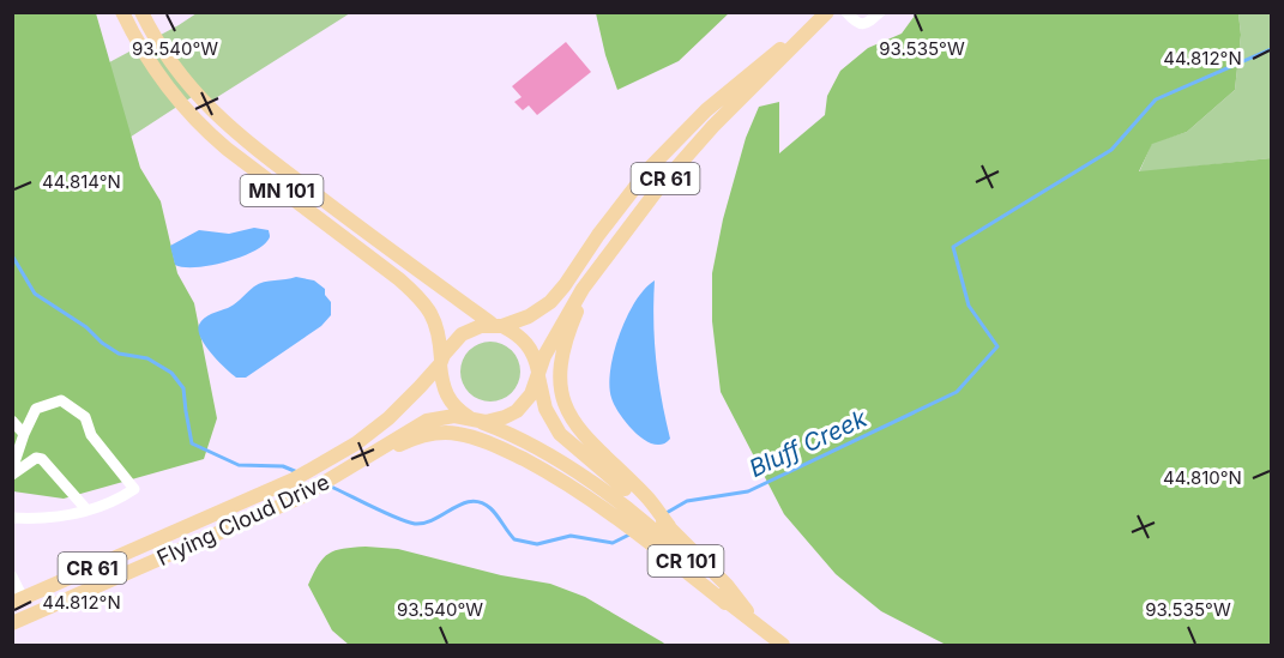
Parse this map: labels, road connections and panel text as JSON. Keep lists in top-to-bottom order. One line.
{"streets":{"main road":["CR 61","MN 101","Flying Cloud Drive","CR 101"]},"crossings":[["MN 101","Flying Cloud Drive"]],"water":["Bluff Creek"],"coordinates":["93.540°W","93.535°W","44.812°N","44.814°N","44.810°N"]}
